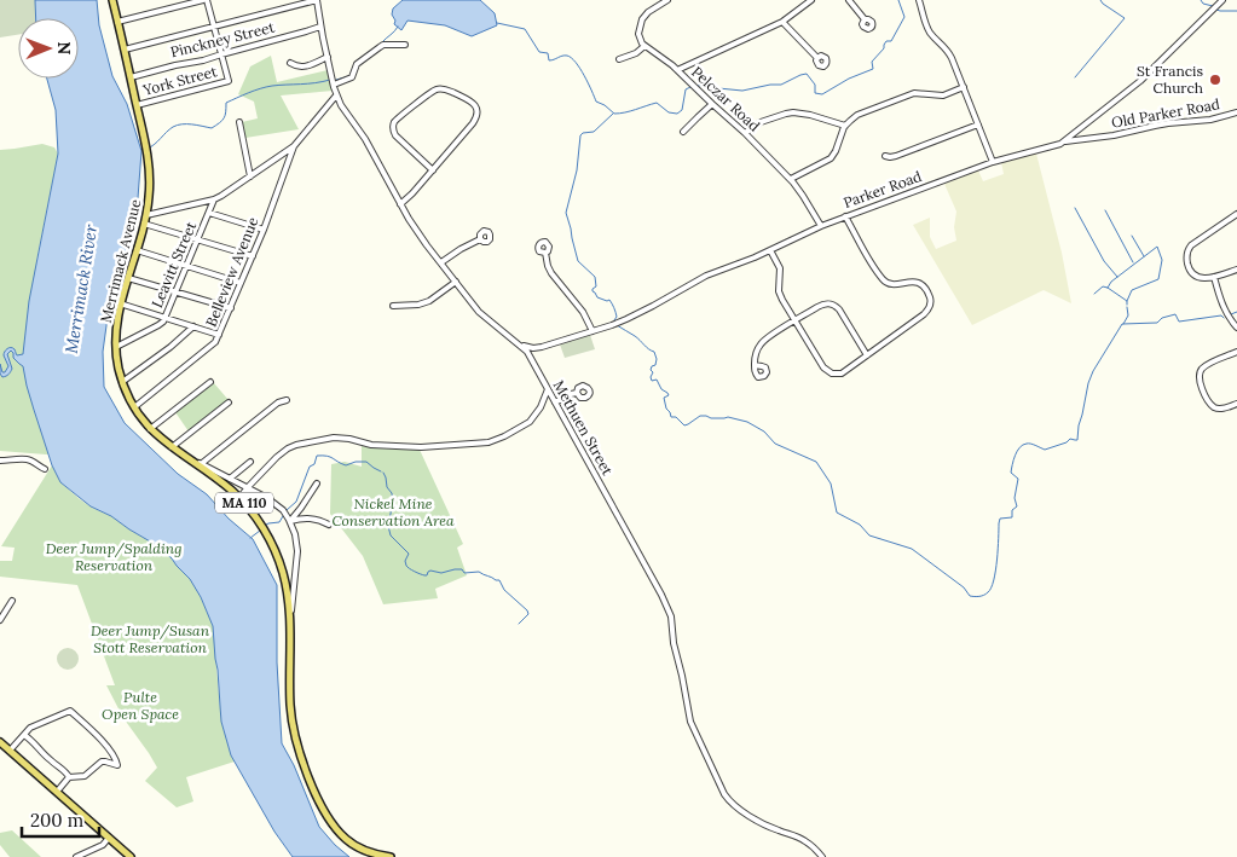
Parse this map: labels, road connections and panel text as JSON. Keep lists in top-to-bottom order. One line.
{"streets":{"main road":["Merrimack Avenue","MA 110"],"street":["Pinckney Street","York Street","Pelczar Road","Old Parker Road","Parker Road","Leavitt Street","Belleview Avenue","Methuen Street"]},"crossings":[["Pinckney Street","York Street"],["Pinckney Street","Merrimack Avenue"],["Pinckney Street","Methuen Street"],["York Street","Merrimack Avenue"],["Pelczar Road","Parker Road"],["Old Parker Road","Parker Road"],["Parker Road","Methuen Street"],["Merrimack Avenue","Leavitt Street"],["Merrimack Avenue","Belleview Avenue"]],"water":["Merrimack River"],"parks":["Nickel Mine Conservation Area","Deer Jump/Spalding Reservation","Deer Jump/Susan Stott Reservation","Pulte Open Space"],"places":["St Francis Church"],"scale_bar":"200 m","north":"right"}
